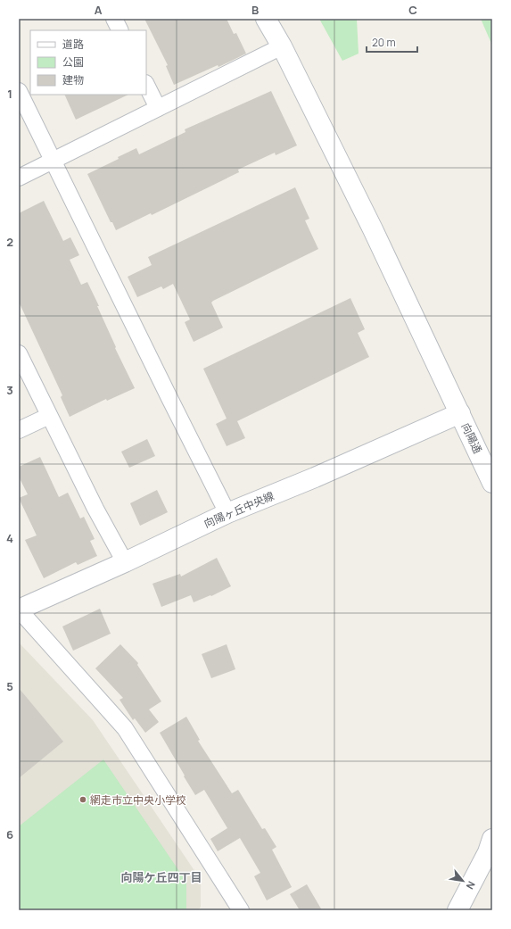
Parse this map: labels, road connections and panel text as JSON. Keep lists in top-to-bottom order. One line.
{"streets":{"street":["向陽通","向陽ヶ丘中央線"]},"crossings":[["向陽通","向陽ヶ丘中央線"]],"districts":["向陽ケ丘四丁目"],"places":["網走市立中央小学校"],"legend":["道路","公園","建物"],"scale_bar":"20 m","north":"bottom right","grid":{"columns":["A","B","C"],"rows":["1","2","3","4","5","6"]}}
